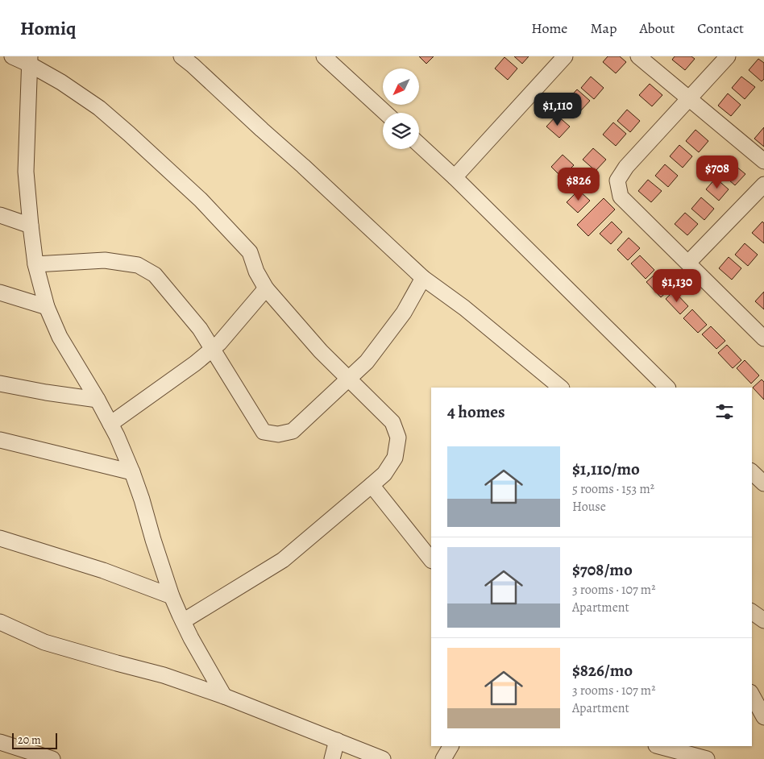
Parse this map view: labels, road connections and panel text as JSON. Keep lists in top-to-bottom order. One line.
{"scale_bar":"20 m","north":"bottom left","page":{"header":"Homiq","nav":["Home","Map","About","Contact"],"price":["$1,110","$708","$826","$1,130"],"heading":"4 homes","list":[{"name":"$1,110/mo","note":"5 rooms · 153 m² · House"},{"name":"$708/mo","note":"3 rooms · 107 m² · Apartment"},{"name":"$826/mo","note":"3 rooms · 107 m² · Apartment"}],"scale":"20 m"}}
